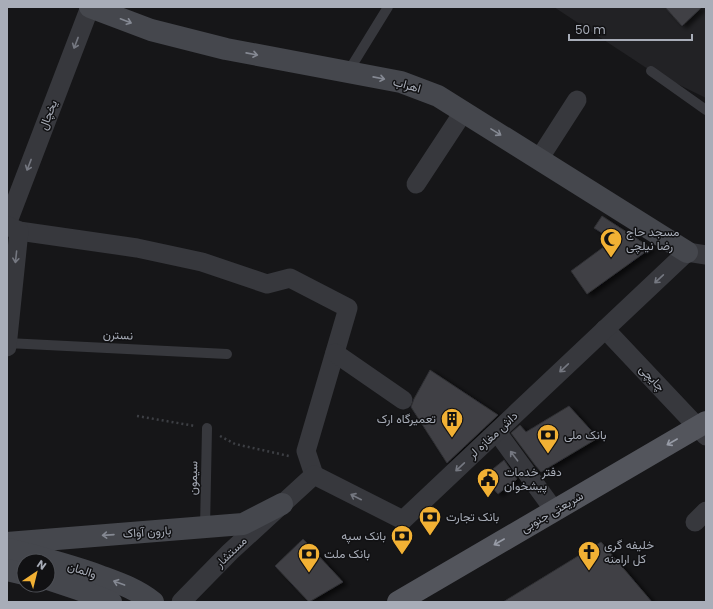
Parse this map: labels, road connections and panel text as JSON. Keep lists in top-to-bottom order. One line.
{"streets":{"main road":["شریعتی جنوبی"],"street":["اهراب","یخچال","چایچی","داش مغازه لر","بارون آواک","مستشار","والمان"],"lane":["نسترن","سیمون"]},"crossings":[["اهراب","یخچال"],["اهراب","داش مغازه لر"],["یخچال","نسترن"],["چایچی","داش مغازه لر"],["چایچی","شریعتی جنوبی"],["سیمون","بارون آواک"],["بارون آواک","مستشار"]],"one_way":["اهراب","یخچال","داش مغازه لر","شریعتی جنوبی","بارون آواک"],"places":{"mosque":["مسجد حاج رضا نیلچی"],"building":["تعمیرگاه ارک"],"bank":["بانک ملی","بانک تجارت","بانک سپه","بانک ملت"],"public building":["دفتر خدمات پیشخوان"],"church":["خلیفه گری کل ارامنه"]},"scale_bar":"50 m","north":"top right"}
